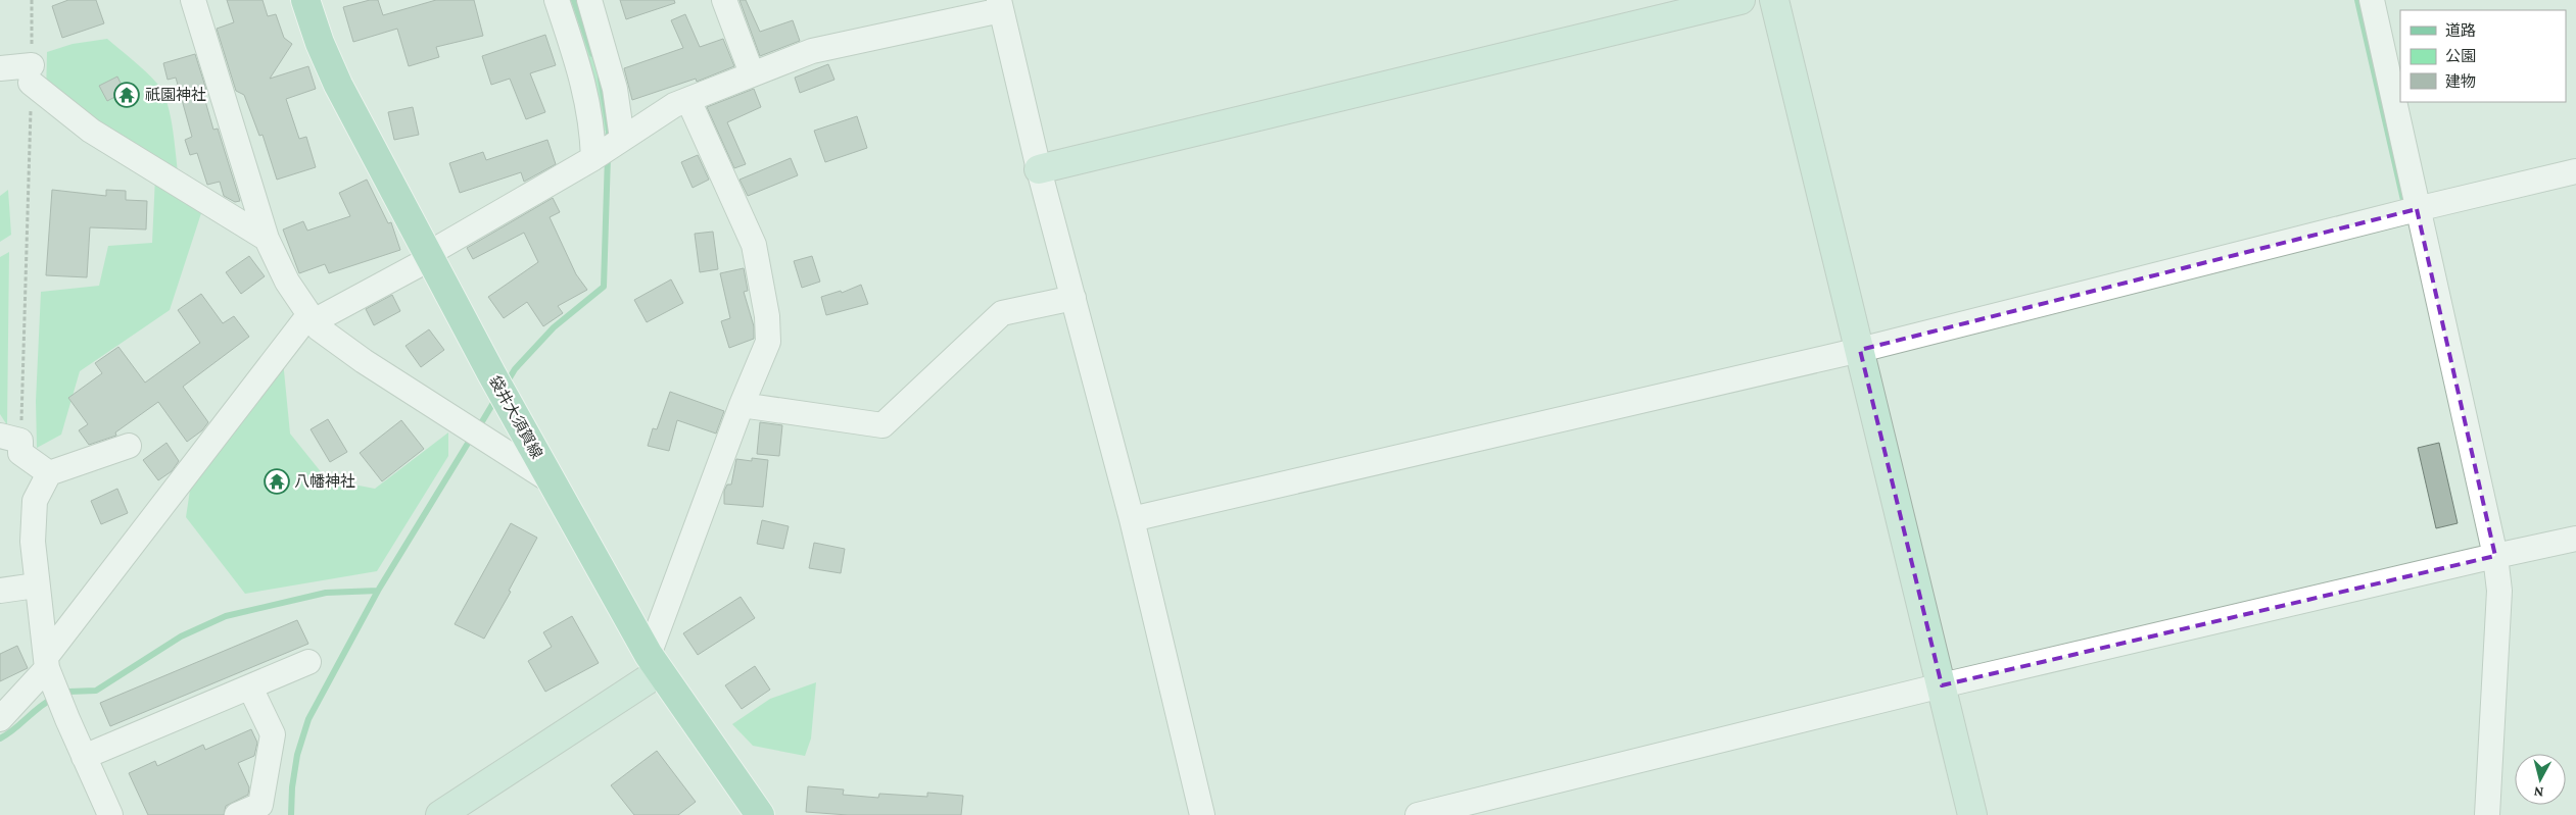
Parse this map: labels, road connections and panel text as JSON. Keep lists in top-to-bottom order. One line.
{"streets":{"main road":["袋井大須賀線"]},"places":{"temple":["祇園神社","八幡神社"]},"legend":["道路","公園","建物"],"north":"bottom"}
